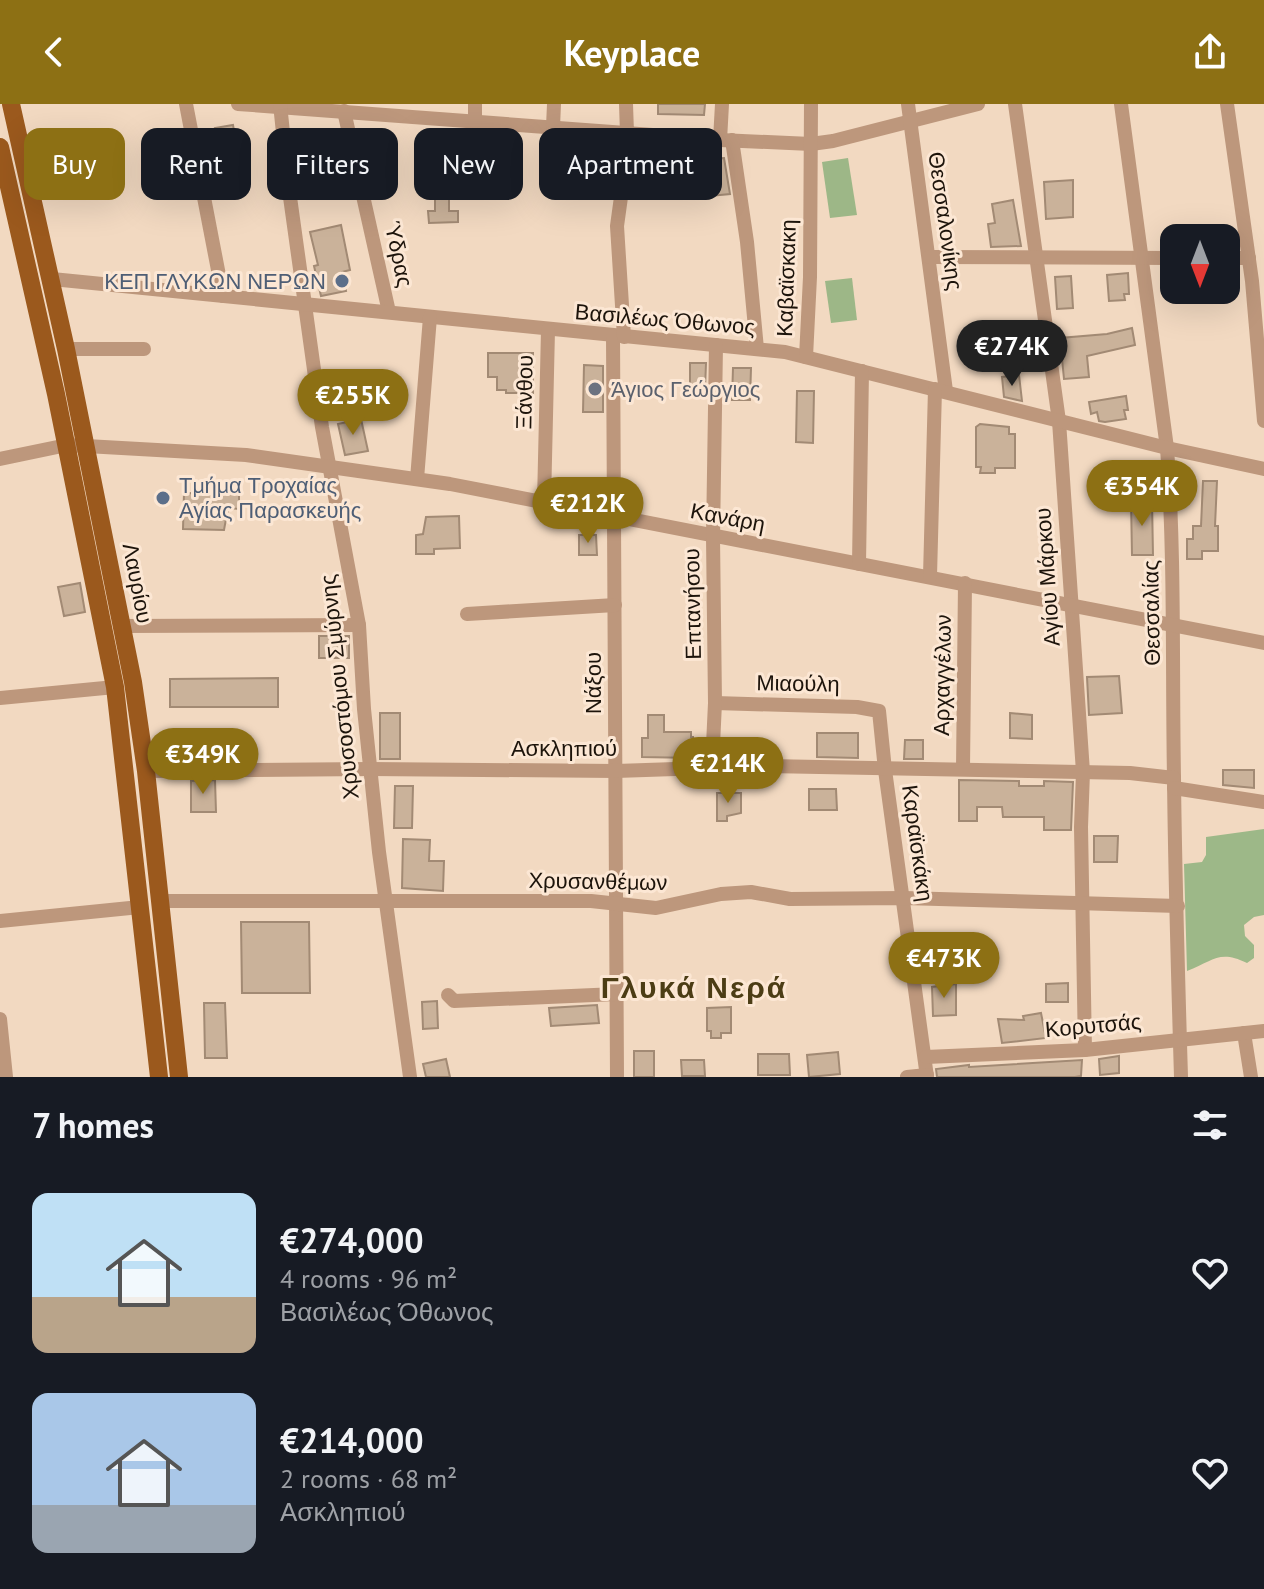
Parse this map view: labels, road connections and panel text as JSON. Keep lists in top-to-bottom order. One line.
{"streets":{"main road":["Λαυρίου"],"street":["Θεσσαλονίκης","Ύδρας","Καβαϊσκακη","Βασιλέως Όθωνος","Ξάνθου","Κανάρη","Αγίου Μάρκου","Επτανήσου","Θεσσαλίας","Αρχαγγέλων","Νάξου","Μιαούλη","Χρυσοστόμου Σμύρνης","Ασκληπιού","Καραϊσκάκη","Χρυσανθέμων","Κορυτσάς"]},"crossings":[["Θεσσαλονίκης","Βασιλέως Όθωνος"],["Θεσσαλονίκης","Κανάρη"],["Ύδρας","Βασιλέως Όθωνος"],["Καβαϊσκακη","Βασιλέως Όθωνος"],["Βασιλέως Όθωνος","Ξάνθου"],["Βασιλέως Όθωνος","Αγίου Μάρκου"],["Βασιλέως Όθωνος","Λαυρίου"],["Βασιλέως Όθωνος","Επτανήσου"],["Βασιλέως Όθωνος","Θεσσαλίας"],["Βασιλέως Όθωνος","Νάξου"],["Βασιλέως Όθωνος","Χρυσοστόμου Σμύρνης"],["Ξάνθου","Κανάρη"],["Κανάρη","Αγίου Μάρκου"],["Κανάρη","Λαυρίου"],["Κανάρη","Επτανήσου"],["Κανάρη","Θεσσαλίας"],["Κανάρη","Αρχαγγέλων"],["Κανάρη","Νάξου"],["Κανάρη","Χρυσοστόμου Σμύρνης"],["Αγίου Μάρκου","Ασκληπιού"],["Αγίου Μάρκου","Χρυσανθέμων"],["Αγίου Μάρκου","Κορυτσάς"],["Λαυρίου","Ασκληπιού"],["Λαυρίου","Χρυσανθέμων"],["Επτανήσου","Μιαούλη"],["Επτανήσου","Ασκληπιού"],["Θεσσαλίας","Ασκληπιού"],["Θεσσαλίας","Χρυσανθέμων"],["Θεσσαλίας","Κορυτσάς"],["Αρχαγγέλων","Ασκληπιού"],["Νάξου","Ασκληπιού"],["Νάξου","Χρυσανθέμων"],["Μιαούλη","Καραϊσκάκη"],["Χρυσοστόμου Σμύρνης","Ασκληπιού"],["Χρυσοστόμου Σμύρνης","Χρυσανθέμων"],["Ασκληπιού","Καραϊσκάκη"],["Καραϊσκάκη","Χρυσανθέμων"],["Καραϊσκάκη","Κορυτσάς"]],"districts":["Γλυκά Νερά"],"places":["ΚΕΠ ΓΛΥΚΩΝ ΝΕΡΩΝ","Άγιος Γεώργιος","Τμήμα Τροχαίας Αγίας Παρασκευής"],"north":"bottom","page":{"header":"Keyplace","chip":["Buy","Rent","Filters","New","Apartment"],"price":["€274K","€255K","€354K","€212K","€349K","€214K","€473K"],"heading":"7 homes","list":[{"name":"€274,000","note":"4 rooms · 96 m² · Βασιλέως Όθωνος"},{"name":"€214,000","note":"2 rooms · 68 m² · Ασκληπιού"}]}}
